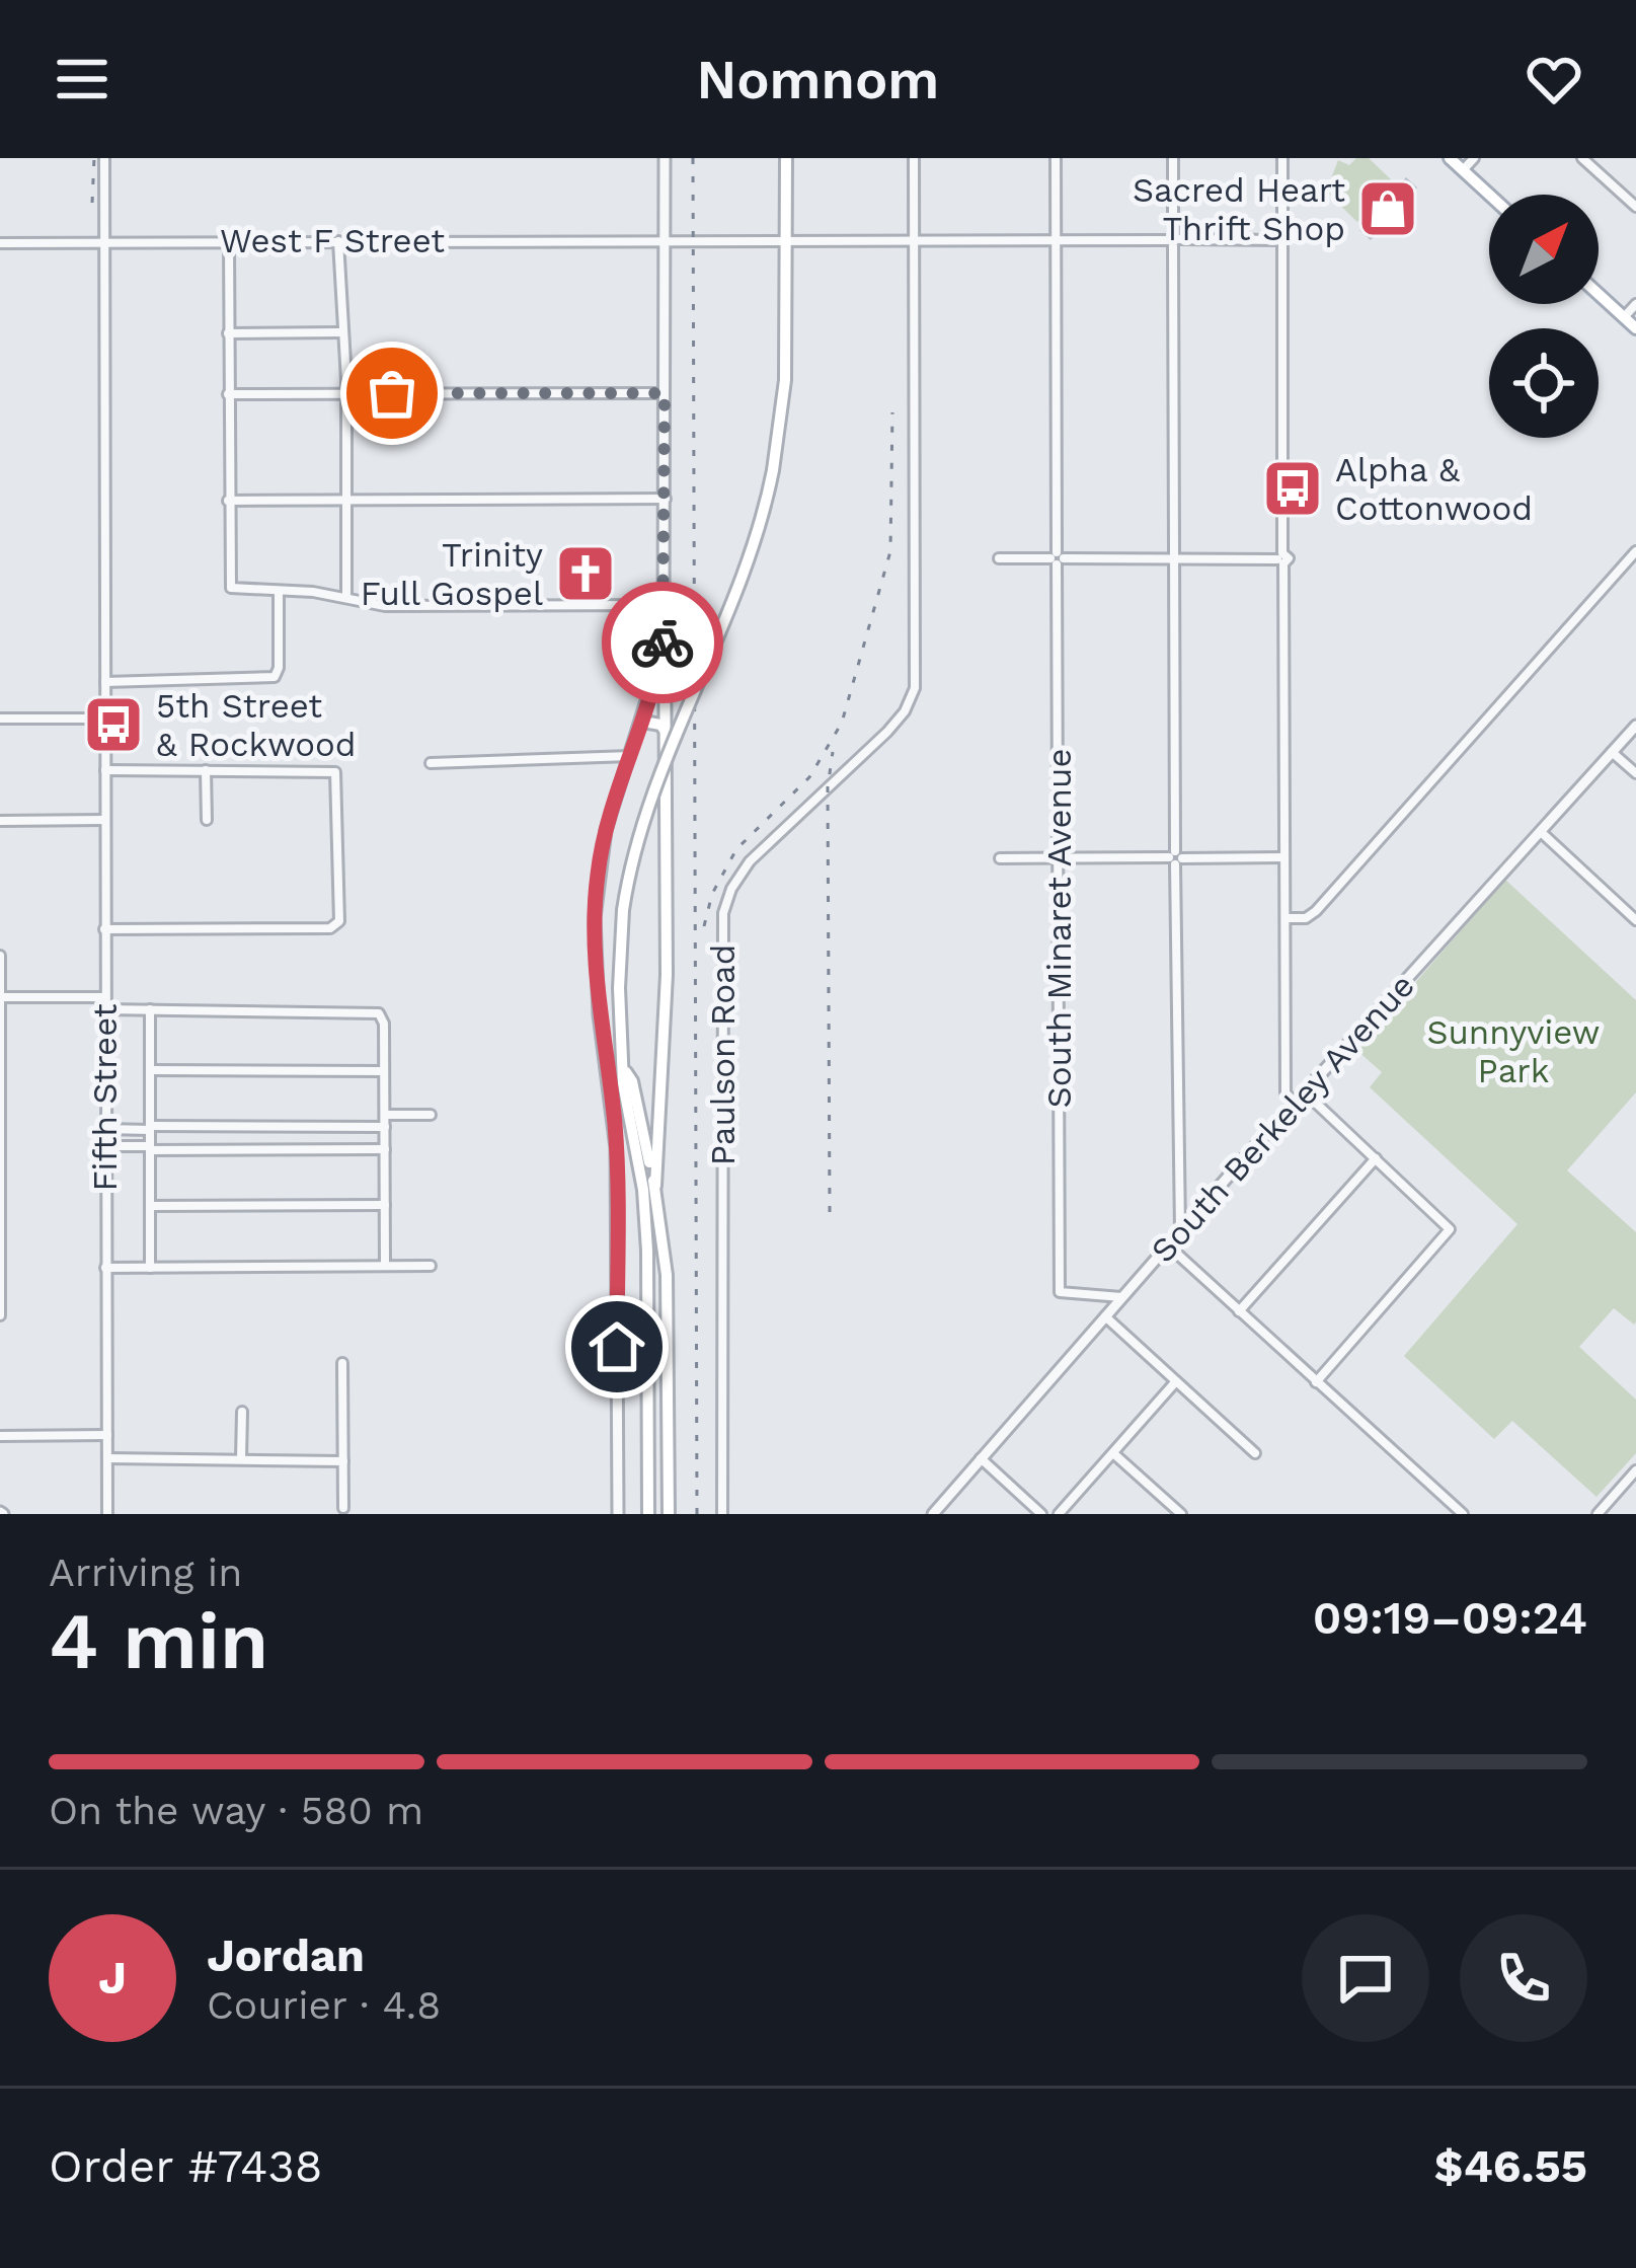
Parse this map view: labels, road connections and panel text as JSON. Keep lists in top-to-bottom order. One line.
{"streets":{"street":["West F Street","South Minaret Avenue","Paulson Road","Fifth Street","South Berkeley Avenue"]},"crossings":[["West F Street","South Minaret Avenue"],["West F Street","Paulson Road"],["West F Street","Fifth Street"],["South Minaret Avenue","South Berkeley Avenue"]],"parks":["Sunnyview Park"],"places":{"shop":["Sacred Heart Thrift Shop"],"bus stop":["Alpha & Cottonwood","5th Street & Rockwood"],"church":["Trinity Full Gospel"]},"north":"top right","page":{"header":"Nomnom","heading":["4 min","Arriving in","09:19–09:24"],"panel":["Jordan","Courier · 4.8","Order #7438","$46.55"],"bar":"On the way · 580 m","round":"J"}}
